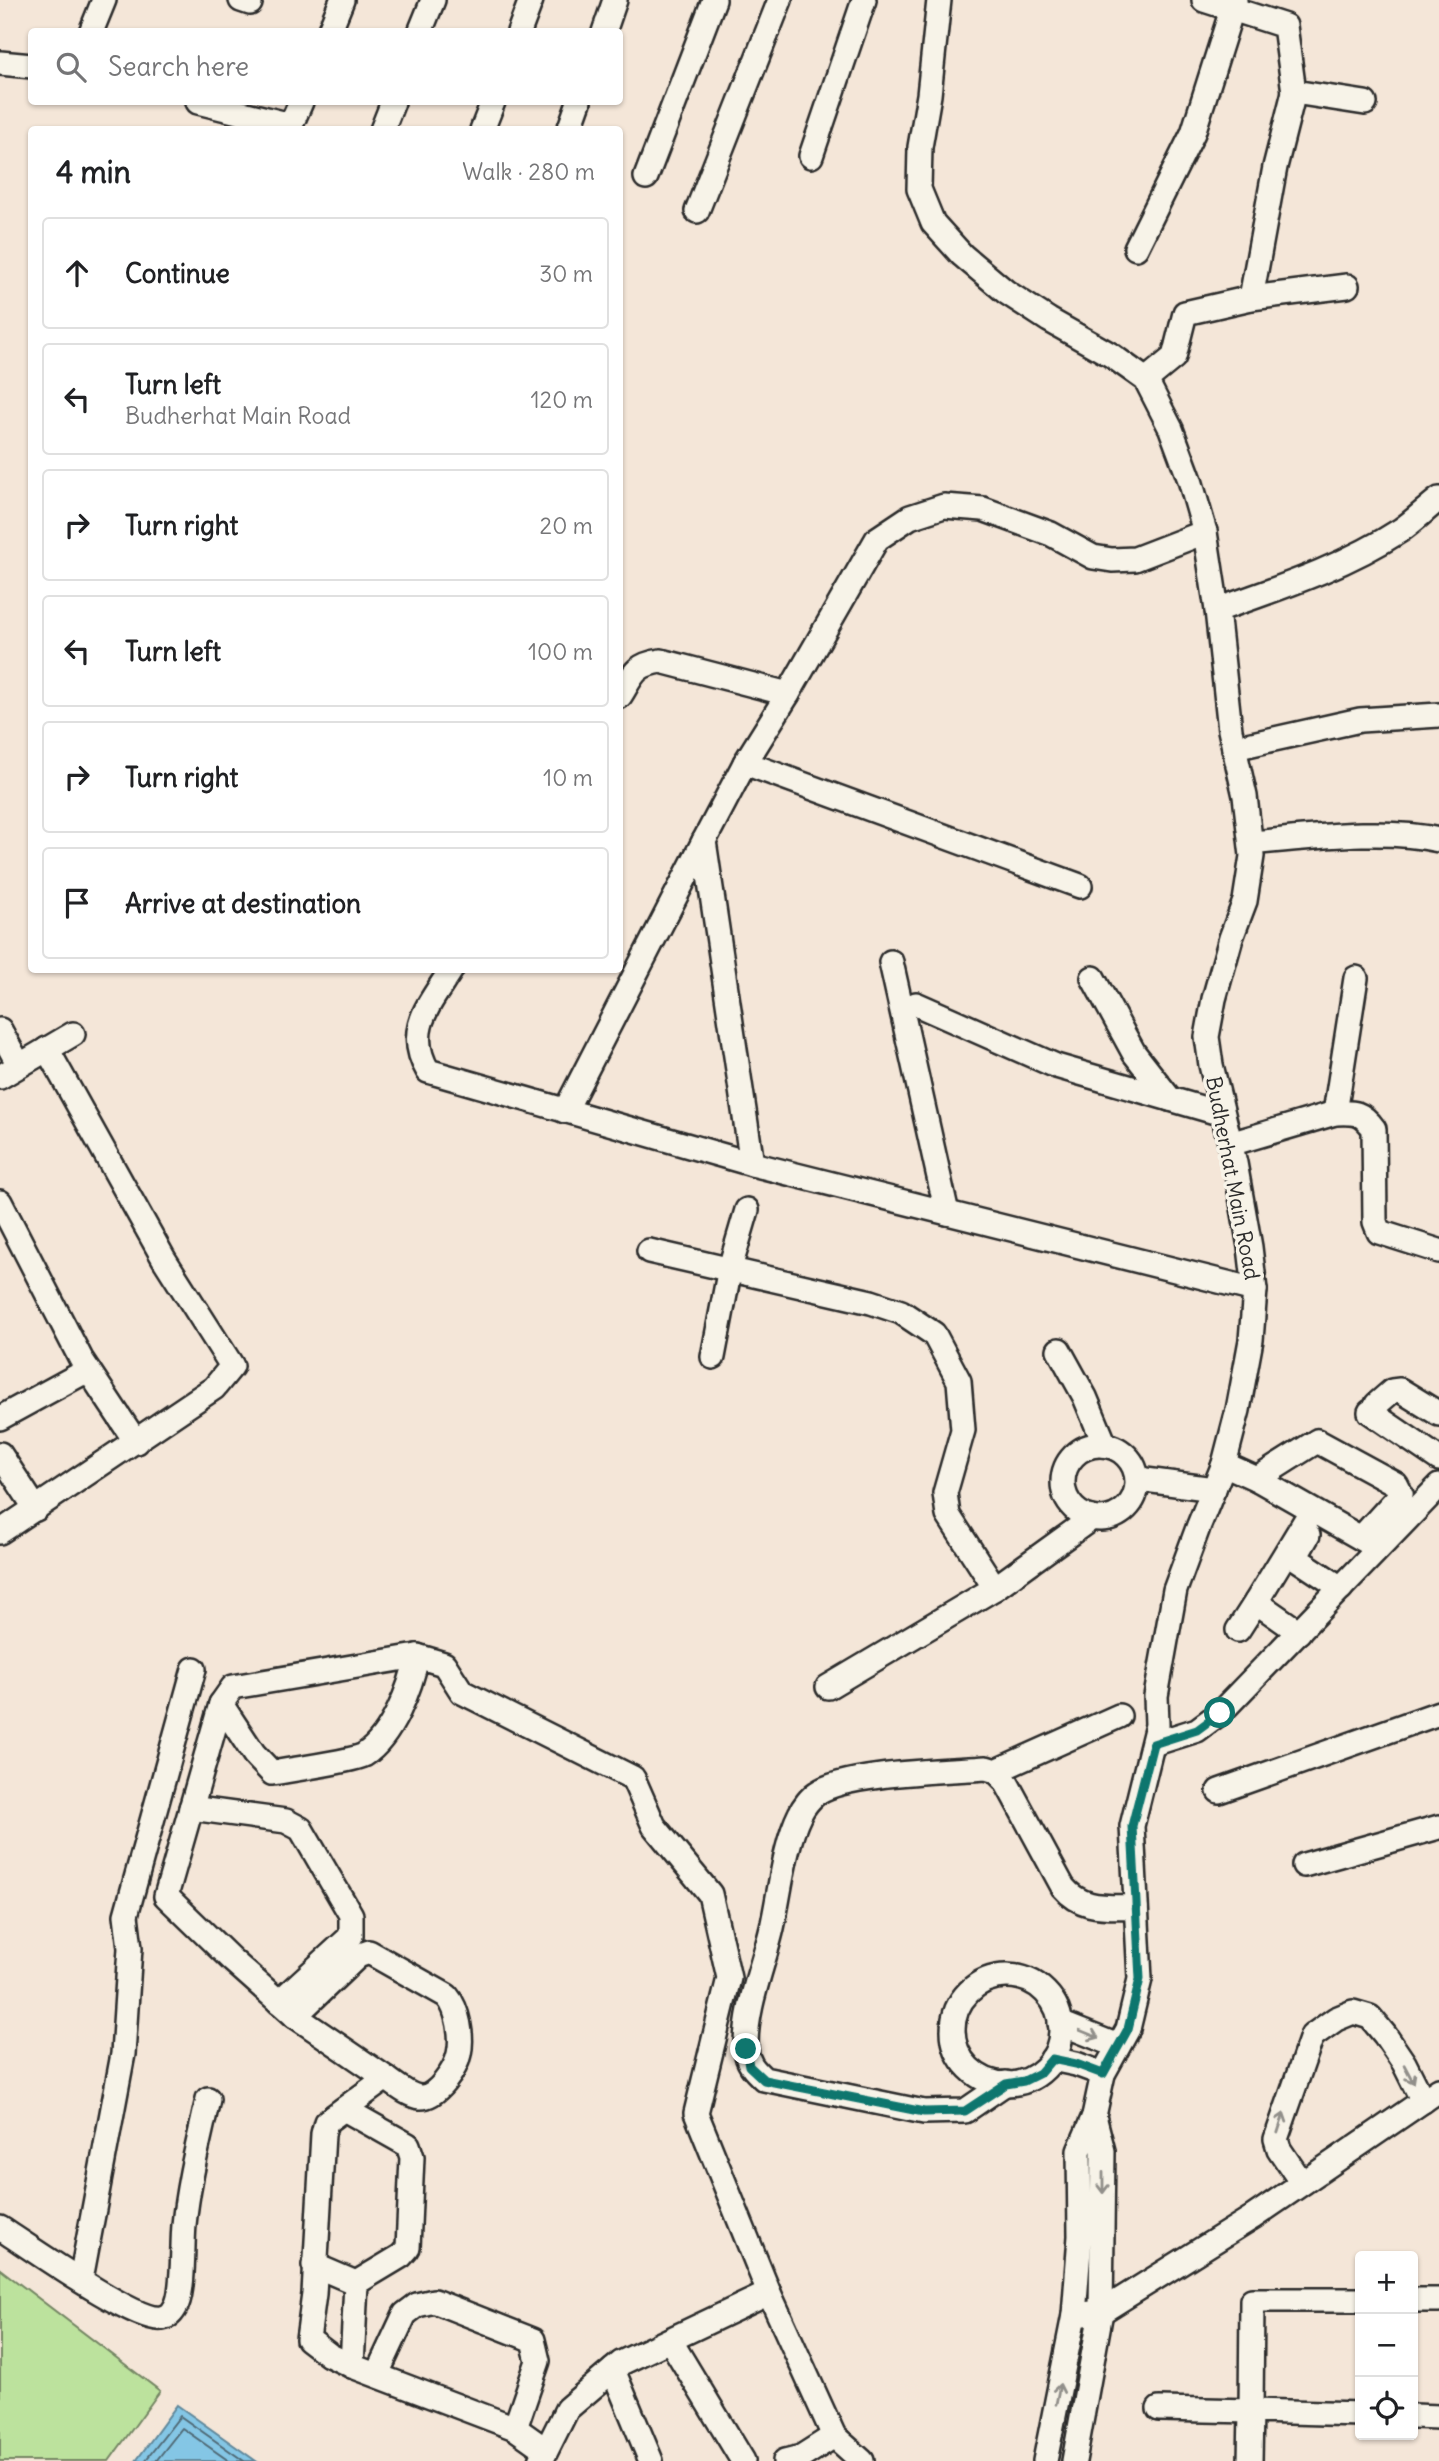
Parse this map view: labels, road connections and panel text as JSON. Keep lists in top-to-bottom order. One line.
{"streets":{"street":["Budherhat Main Road"]},"page":{"search":"Search here","heading":["4 min","Walk · 280 m"],"list":[["Continue","30 m"],["Turn left","Budherhat Main Road","120 m"],["Turn right","20 m"],["Turn left","100 m"],["Turn right","10 m"],"Arrive at destination"],"map_buttons":["+","−"]}}
